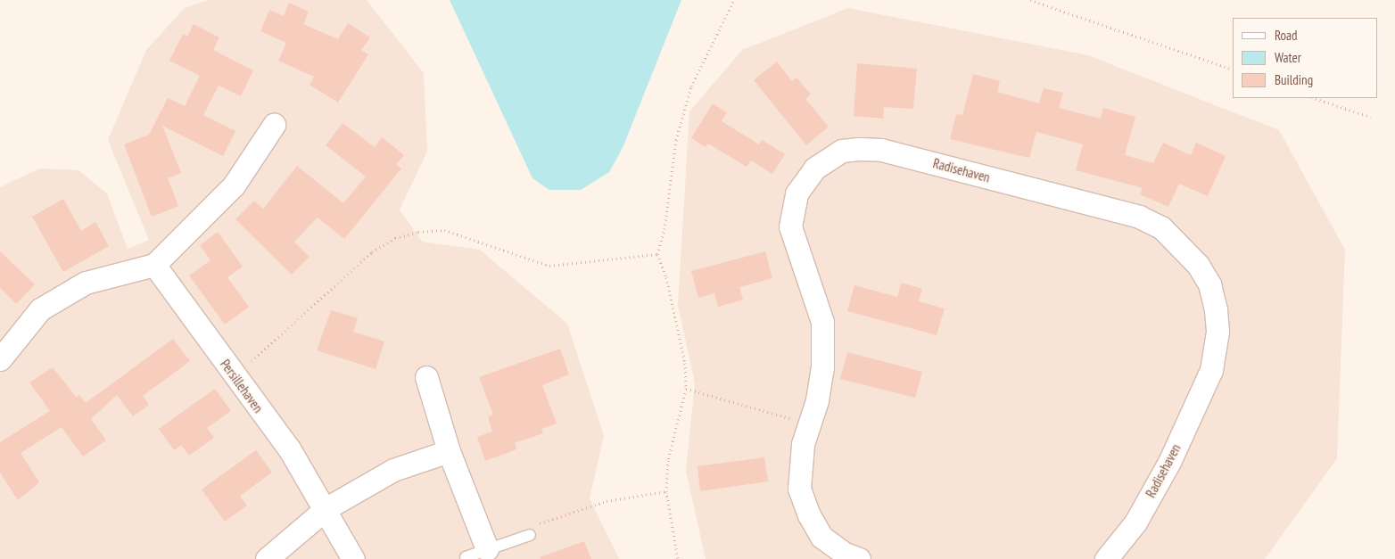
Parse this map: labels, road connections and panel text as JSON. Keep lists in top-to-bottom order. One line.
{"streets":{"street":["Radisehaven","Persillehaven"]},"legend":["Road","Water","Building"]}
